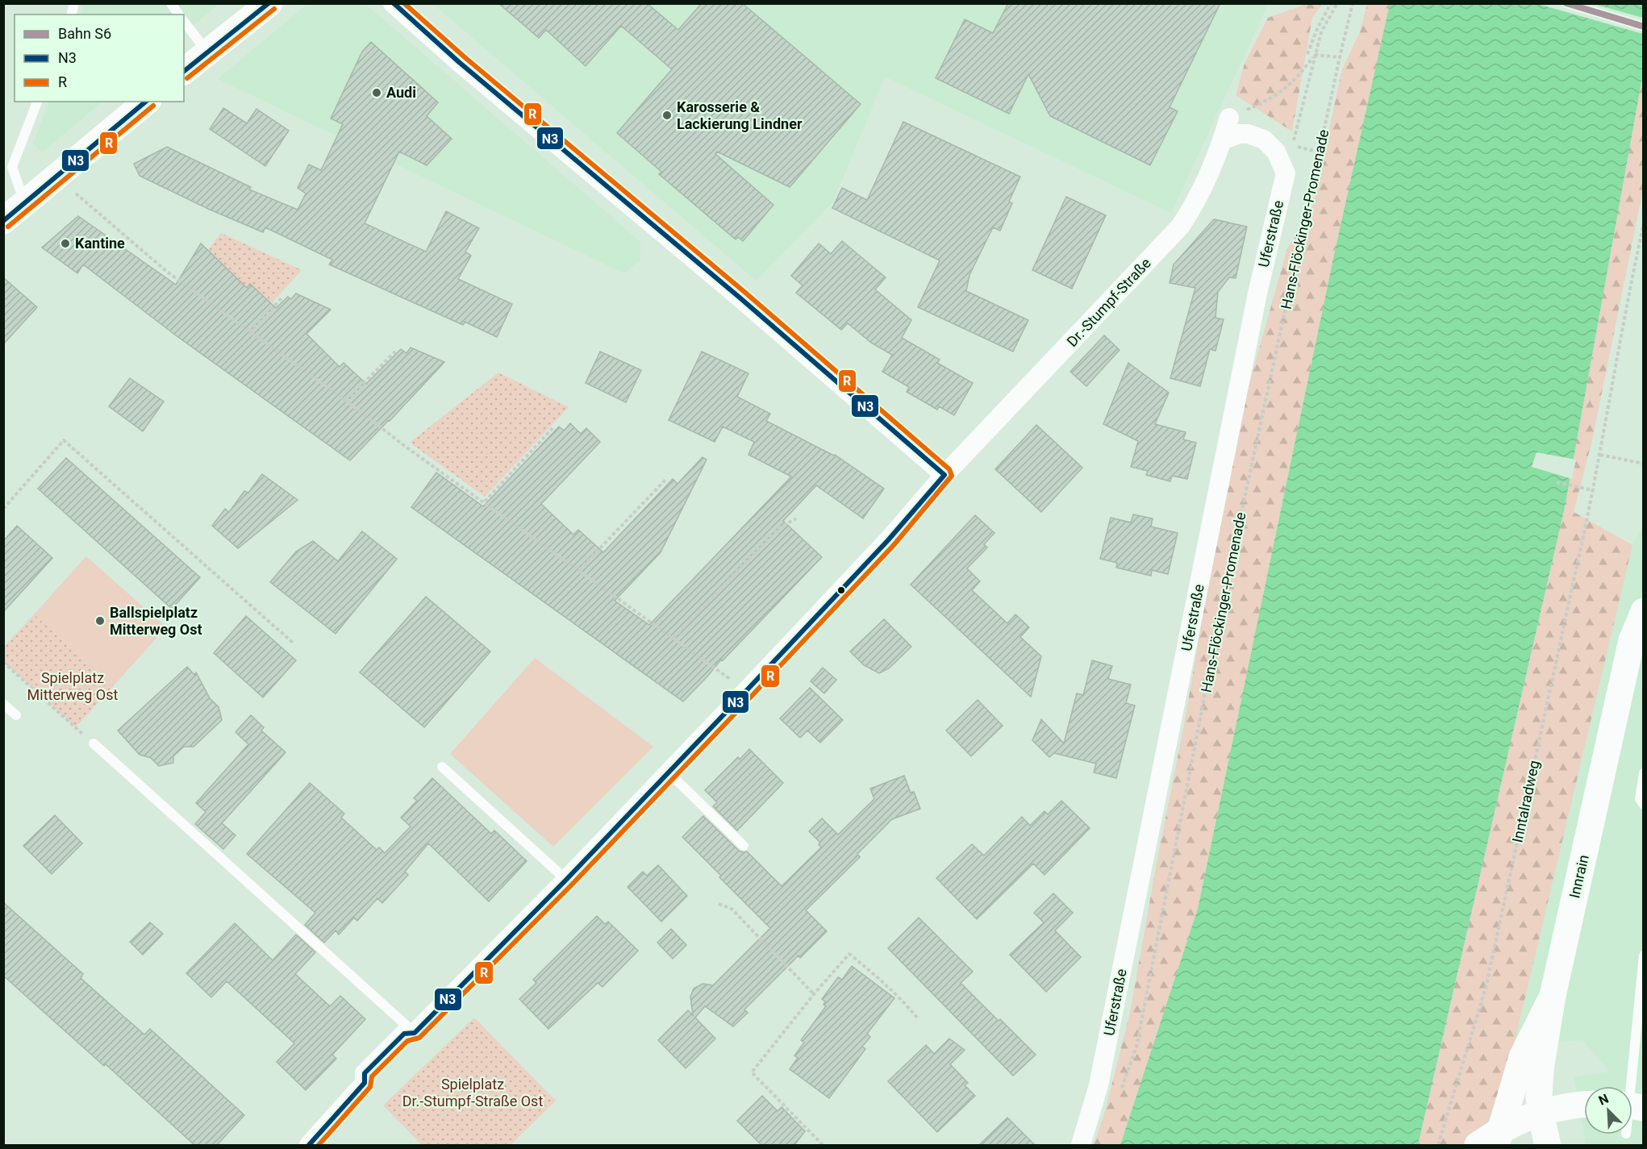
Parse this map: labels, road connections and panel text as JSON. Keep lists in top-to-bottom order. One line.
{"streets":{"main road":["Innrain"],"street":["Uferstraße","Dr.-Stumpf-Straße"],"path":["Hans-Flöckinger-Promenade","Inntalradweg"]},"crossings":[["Uferstraße","Dr.-Stumpf-Straße"]],"parks":["Spielplatz Mitterweg Ost","Spielplatz Dr.-Stumpf-Straße Ost"],"places":["Audi","Karosserie & Lackierung Lindner","Kantine","Ballspielplatz Mitterweg Ost"],"lines":["rail line S6","transit line N3","transit line R"],"legend":["Bahn S6","N3","R"],"north":"top left"}
